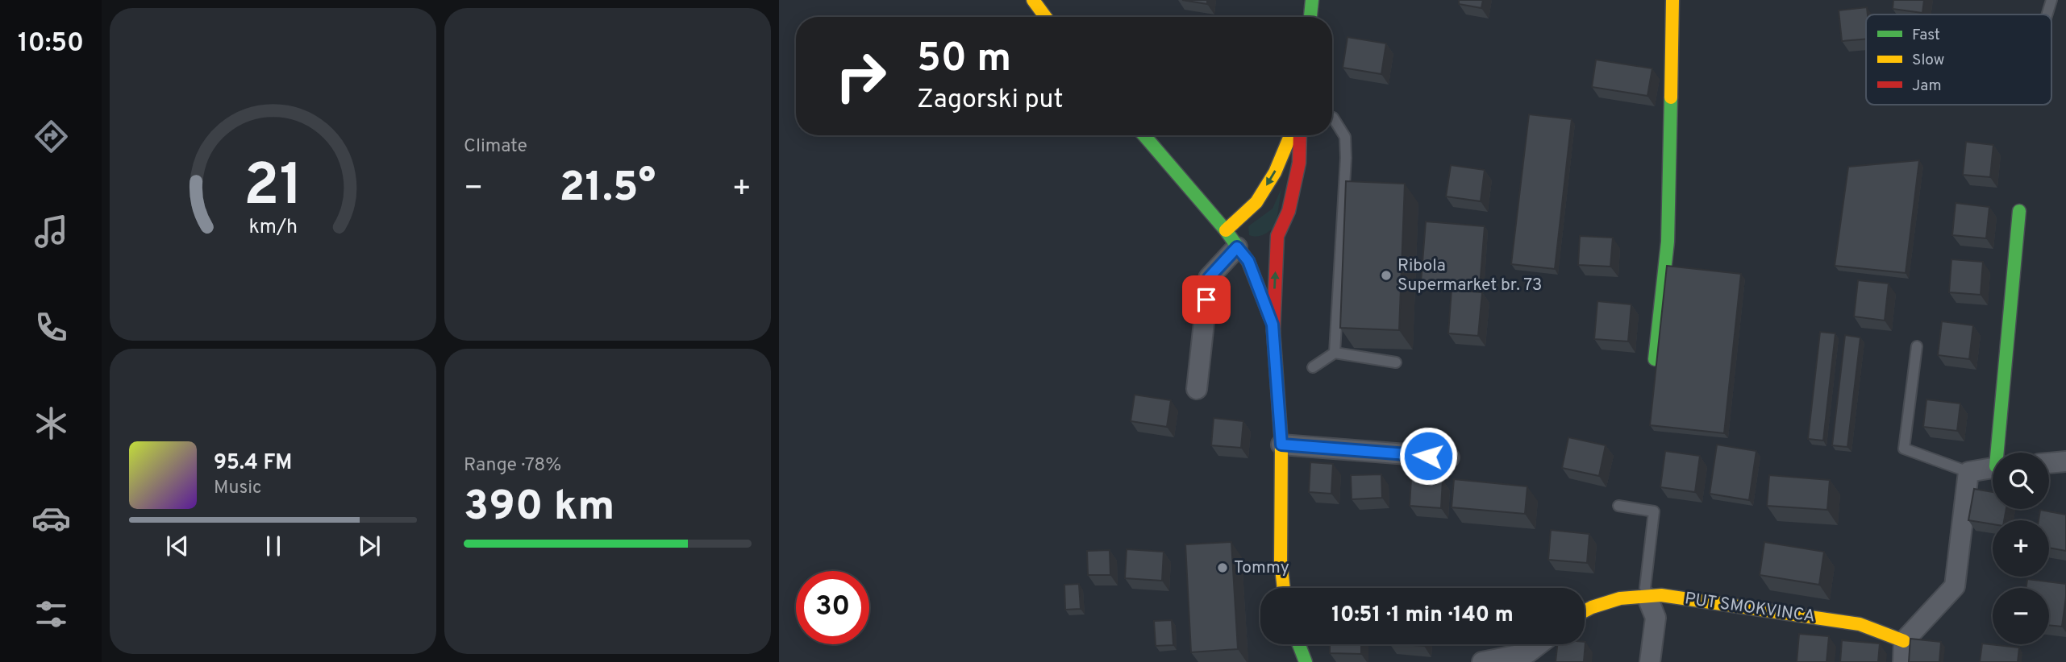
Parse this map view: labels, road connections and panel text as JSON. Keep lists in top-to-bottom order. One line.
{"streets":{"street":["PUT SMOKVINCA"]},"places":["Ribola Supermarket br. 73","Tommy"],"legend":["Fast","Slow","Jam"],"page":{"tabs":"10:50","tile":["Climate",["Range · 78%","390 km"]],"turn":["50 m","Zagorski put"],"heat":["−","21.5°","+"],"song":["95.4 FM","Music"],"map_buttons":["+","−"],"limit":"30","trip":"10:51 · 1 min · 140 m","gauge":["21","km/h"]}}
